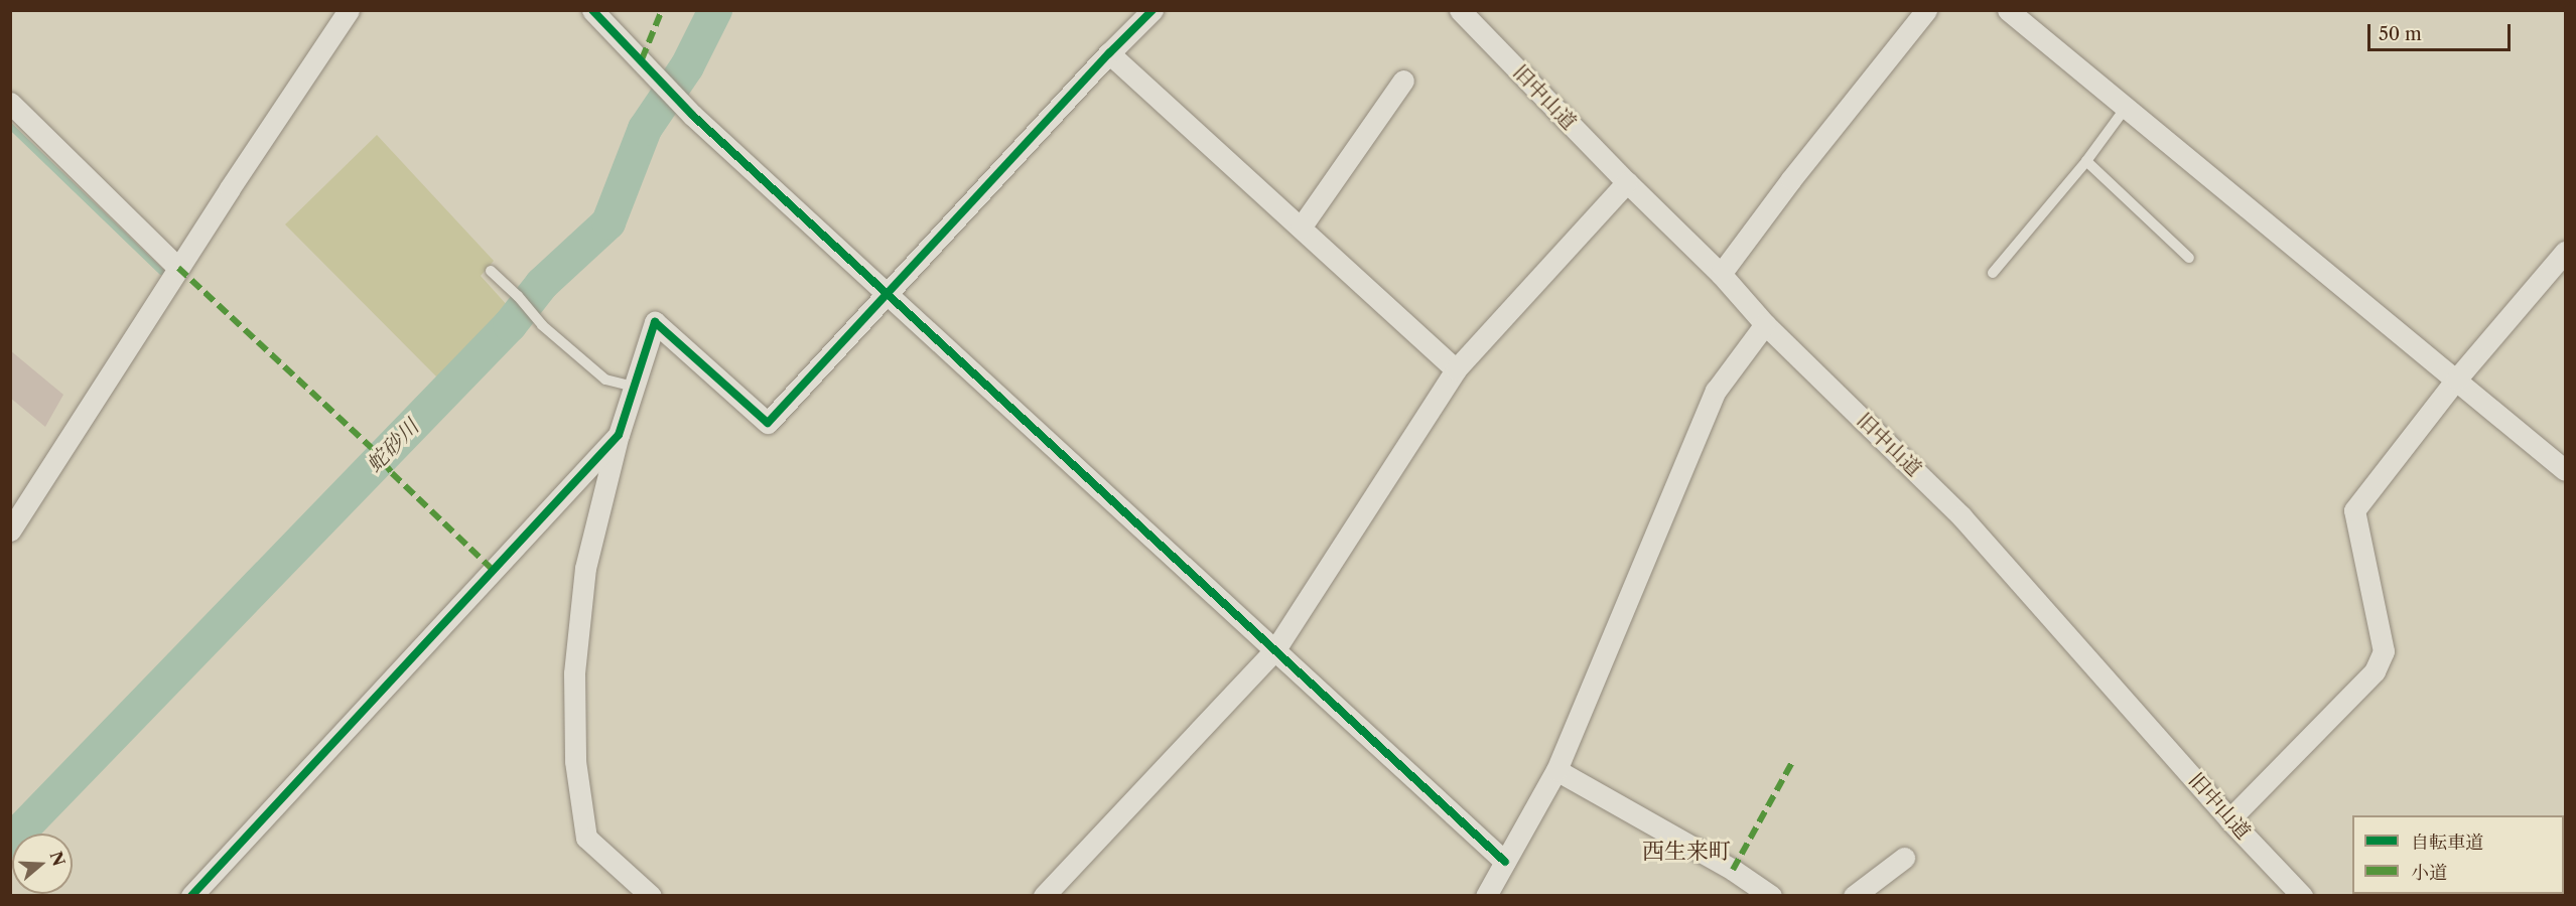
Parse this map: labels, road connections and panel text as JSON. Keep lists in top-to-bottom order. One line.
{"streets":{"street":["旧中山道"]},"districts":["西生来町"],"water":["蛇砂川"],"legend":["自転車道","小道"],"scale_bar":"50 m","north":"right"}
